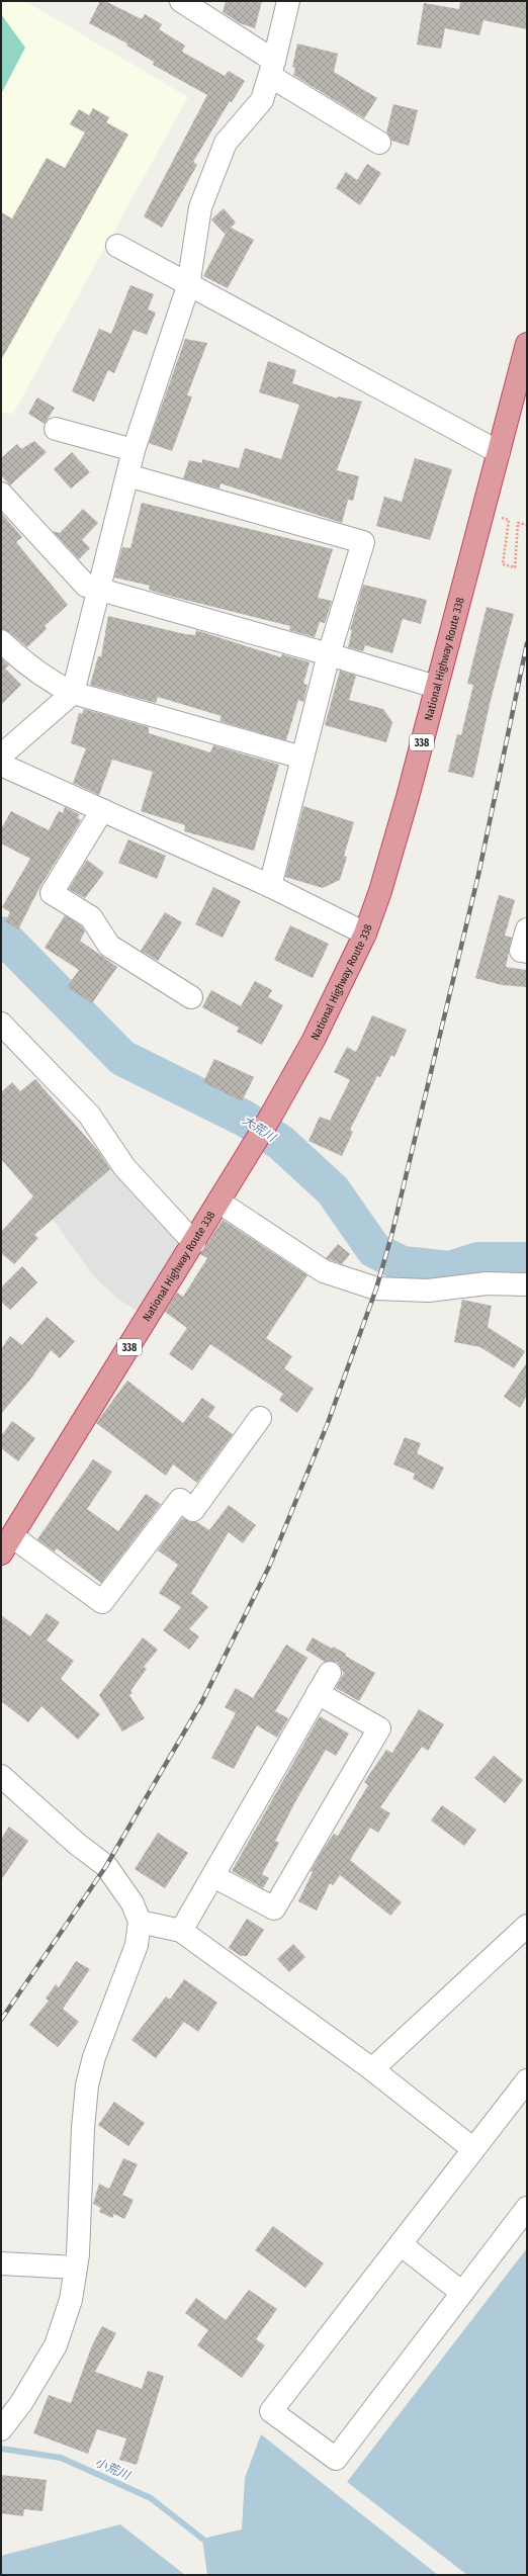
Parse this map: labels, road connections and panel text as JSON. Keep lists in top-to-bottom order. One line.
{"streets":{"highway":["National Highway Route 338","338"]},"water":["大荒川","小荒川"]}
